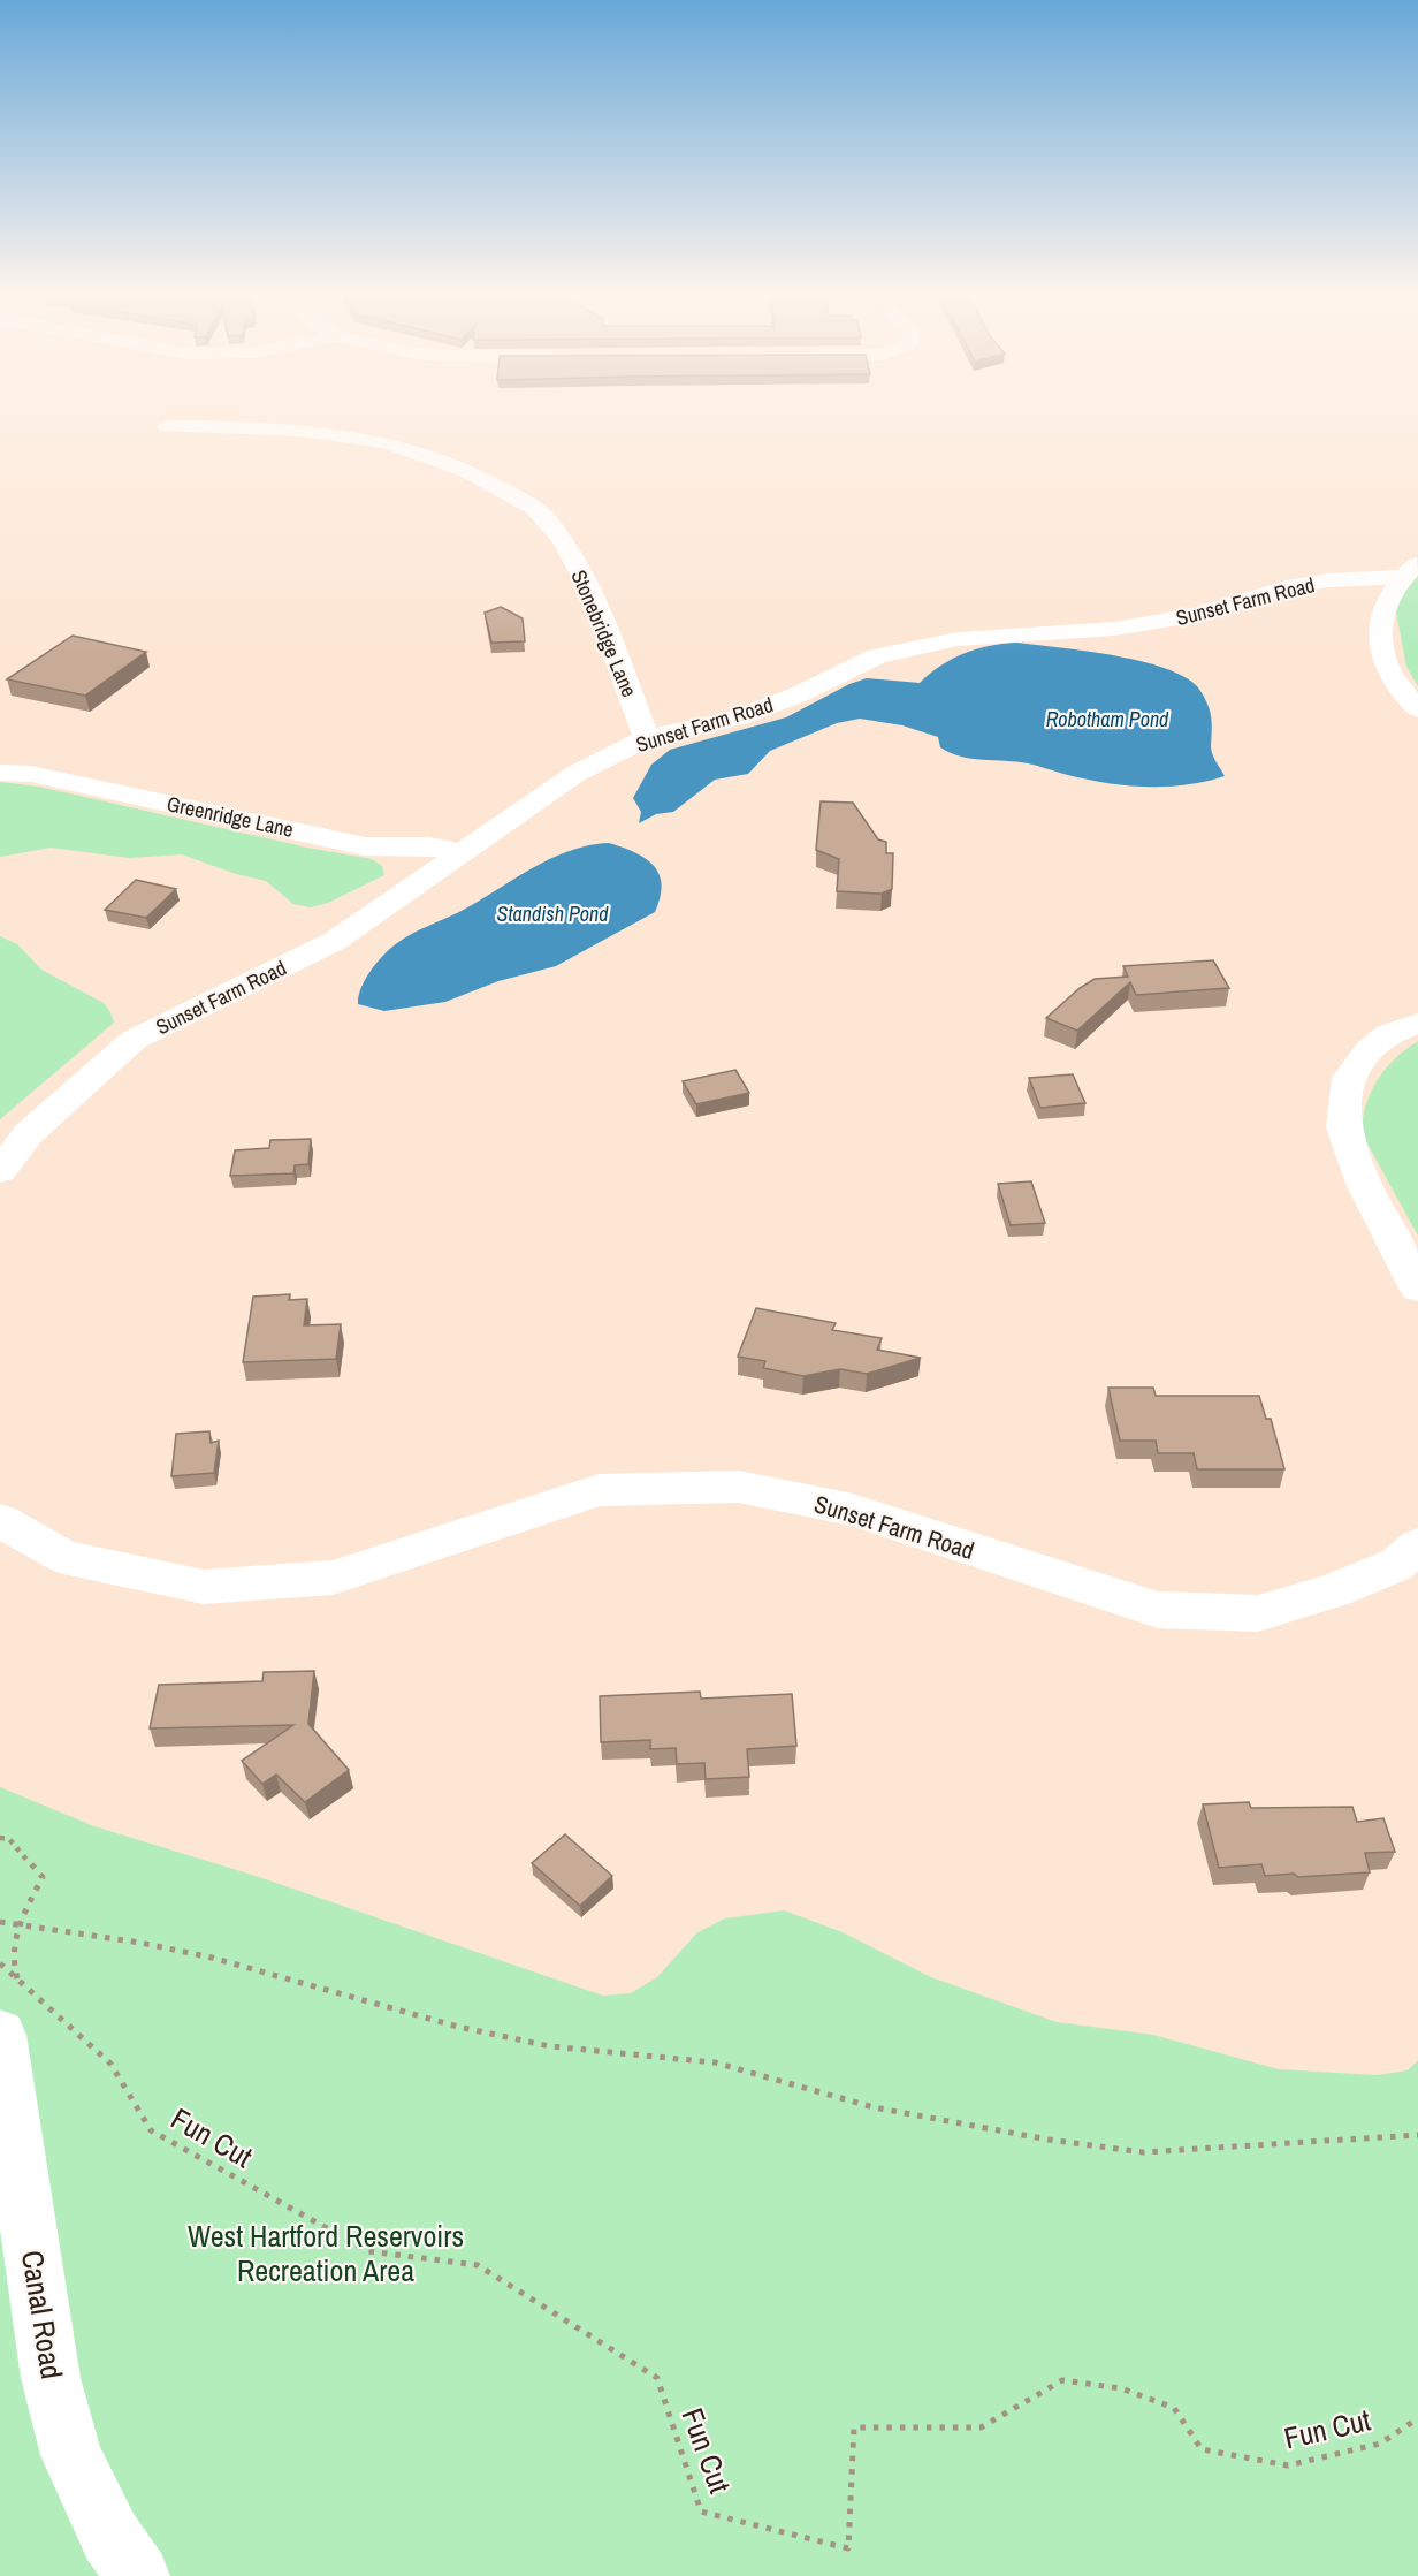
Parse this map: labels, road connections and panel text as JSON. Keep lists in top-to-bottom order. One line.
{"streets":{"street":["Sunset Farm Road","Stonebridge Lane","Greenridge Lane","Canal Road"],"path":["Fun Cut"]},"crossings":[["Sunset Farm Road","Stonebridge Lane"],["Sunset Farm Road","Greenridge Lane"]],"water":["Robotham Pond","Standish Pond"],"parks":["West Hartford Reservoirs Recreation Area"]}
